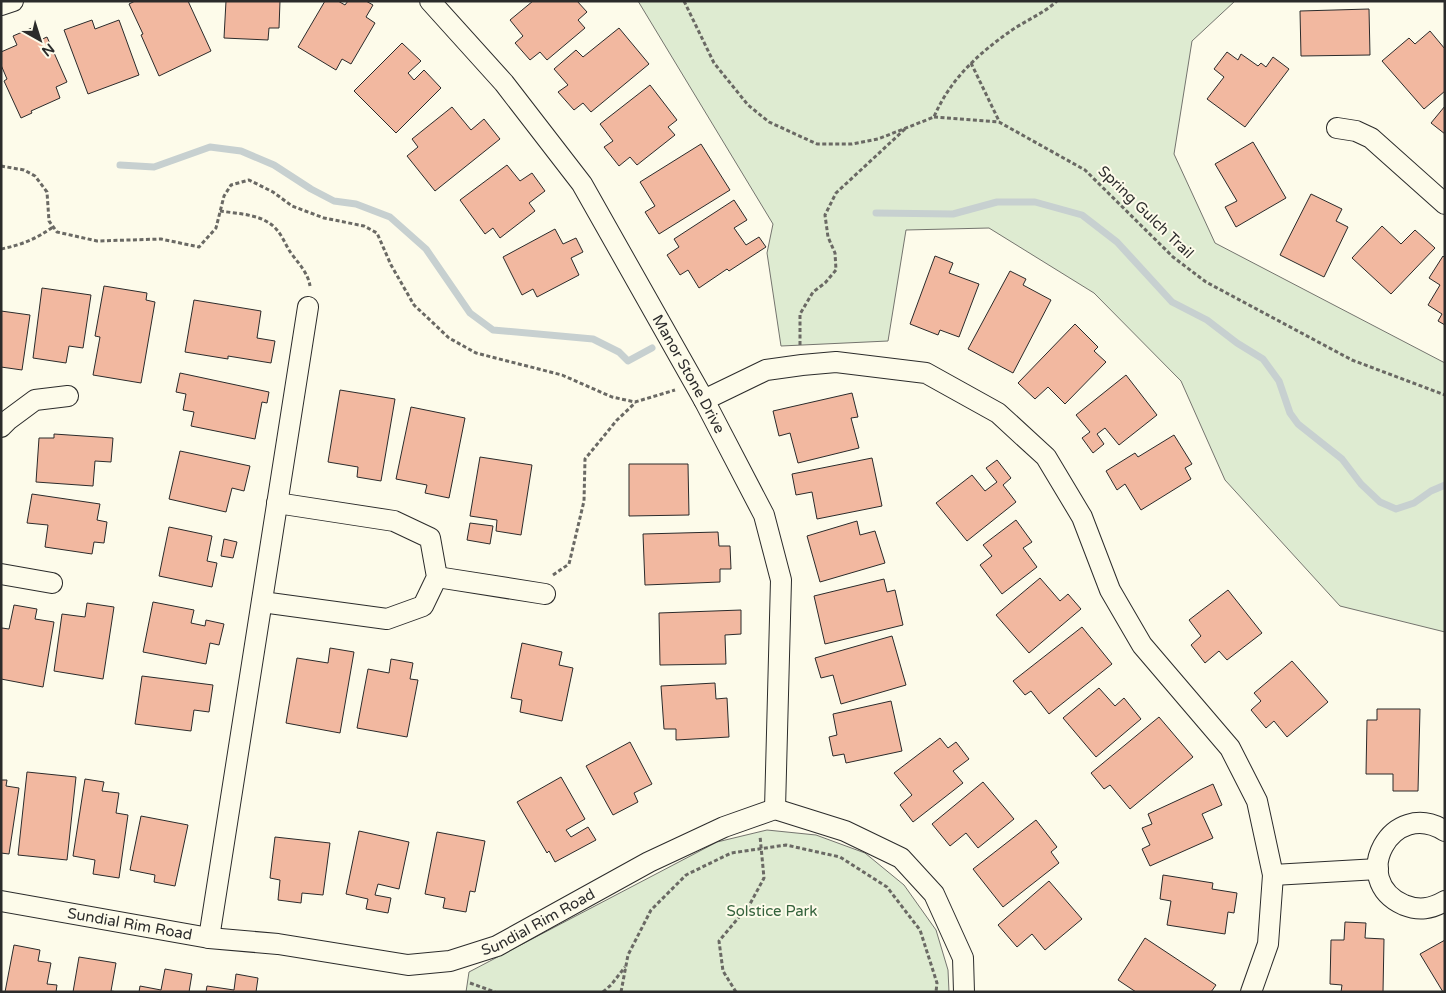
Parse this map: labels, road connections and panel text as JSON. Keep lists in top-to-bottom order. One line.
{"streets":{"street":["Manor Stone Drive","Sundial Rim Road"],"path":["Spring Gulch Trail"]},"crossings":[["Manor Stone Drive","Sundial Rim Road"]],"parks":["Solstice Park"],"north":"bottom right"}
